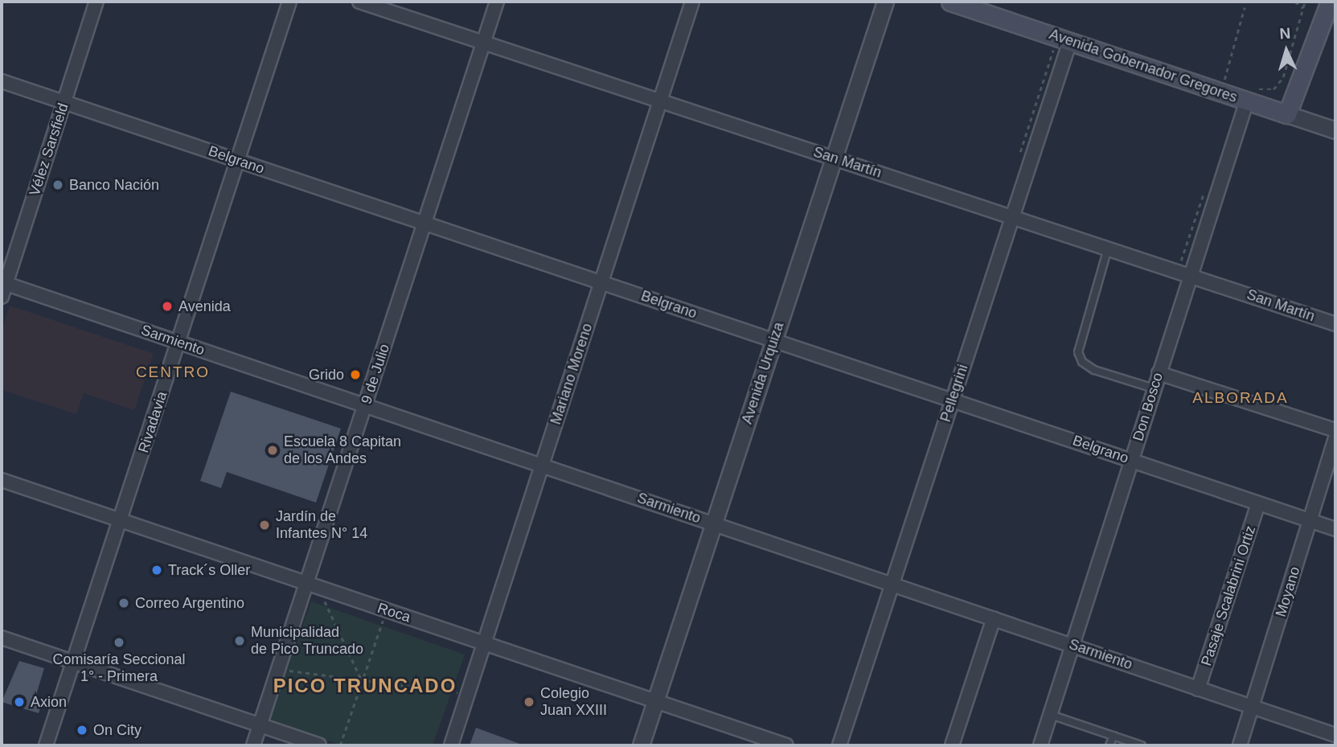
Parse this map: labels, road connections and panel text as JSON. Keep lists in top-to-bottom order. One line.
{"streets":{"main road":["Avenida Gobernador Gregores"],"street":["Vélez Sarsfield","Belgrano","San Martín","Sarmiento","Avenida Urquiza","9 de Julio","Mariano Moreno","Pellegrini","Don Bosco","Rivadavia","Moyano","Pasaje Scalabrini Ortiz","Roca"]},"crossings":[["Avenida Gobernador Gregores","Pellegrini"],["Avenida Gobernador Gregores","Don Bosco"],["Vélez Sarsfield","Belgrano"],["Vélez Sarsfield","Sarmiento"],["Belgrano","Avenida Urquiza"],["Belgrano","9 de Julio"],["Belgrano","Mariano Moreno"],["Belgrano","Pellegrini"],["Belgrano","Don Bosco"],["Belgrano","Rivadavia"],["Belgrano","Moyano"],["Belgrano","Pasaje Scalabrini Ortiz"],["San Martín","Avenida Urquiza"],["San Martín","9 de Julio"],["San Martín","Mariano Moreno"],["San Martín","Pellegrini"],["San Martín","Don Bosco"],["Sarmiento","Avenida Urquiza"],["Sarmiento","9 de Julio"],["Sarmiento","Mariano Moreno"],["Sarmiento","Pellegrini"],["Sarmiento","Don Bosco"],["Sarmiento","Rivadavia"],["Sarmiento","Moyano"],["Sarmiento","Pasaje Scalabrini Ortiz"],["Avenida Urquiza","Roca"],["9 de Julio","Roca"],["Mariano Moreno","Roca"],["Rivadavia","Roca"]],"districts":["CENTRO","ALBORADA","PICO TRUNCADO"],"places":["Banco Nación","Avenida","Grido","Escuela 8 Capitan de los Andes","Jardín de Infantes N° 14","Track´s Oller","Correo Argentino","Municipalidad de Pico Truncado","Comisaría Seccional 1° - Primera","Axion","Colegio Juan XXIII","On City"],"north":"top"}
